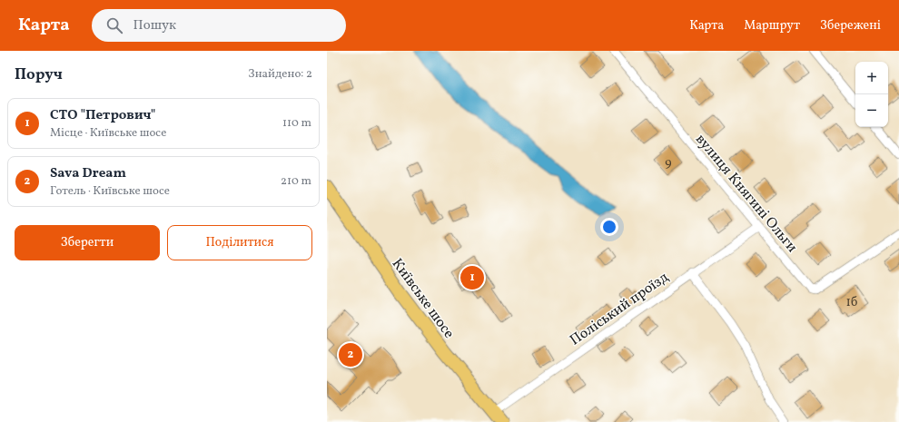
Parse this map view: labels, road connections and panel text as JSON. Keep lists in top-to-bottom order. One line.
{"streets":{"main road":["Київське шосе"],"street":["вулиця Княгині Ольги","Поліський проїзд"]},"crossings":[["вулиця Княгині Ольги","Поліський проїзд"],["Київське шосе","Поліський проїзд"]],"house_numbers":["9","1б"],"page":{"header":"Карта","search":"Пошук","nav":["Карта","Маршрут","Збережені"],"heading":["Поруч","Знайдено: 2"],"map_buttons":["+","−"],"list":[{"mark":"1","name":"СТО \"Петрович\"","note":"Місце · Київське шосе","value":"110 m"},{"mark":"2","name":"Sava Dream","note":"Готель · Київське шосе","value":"210 m"}],"buttons":["Зберегти","Поділитися"],"pins":["1","2"]}}
